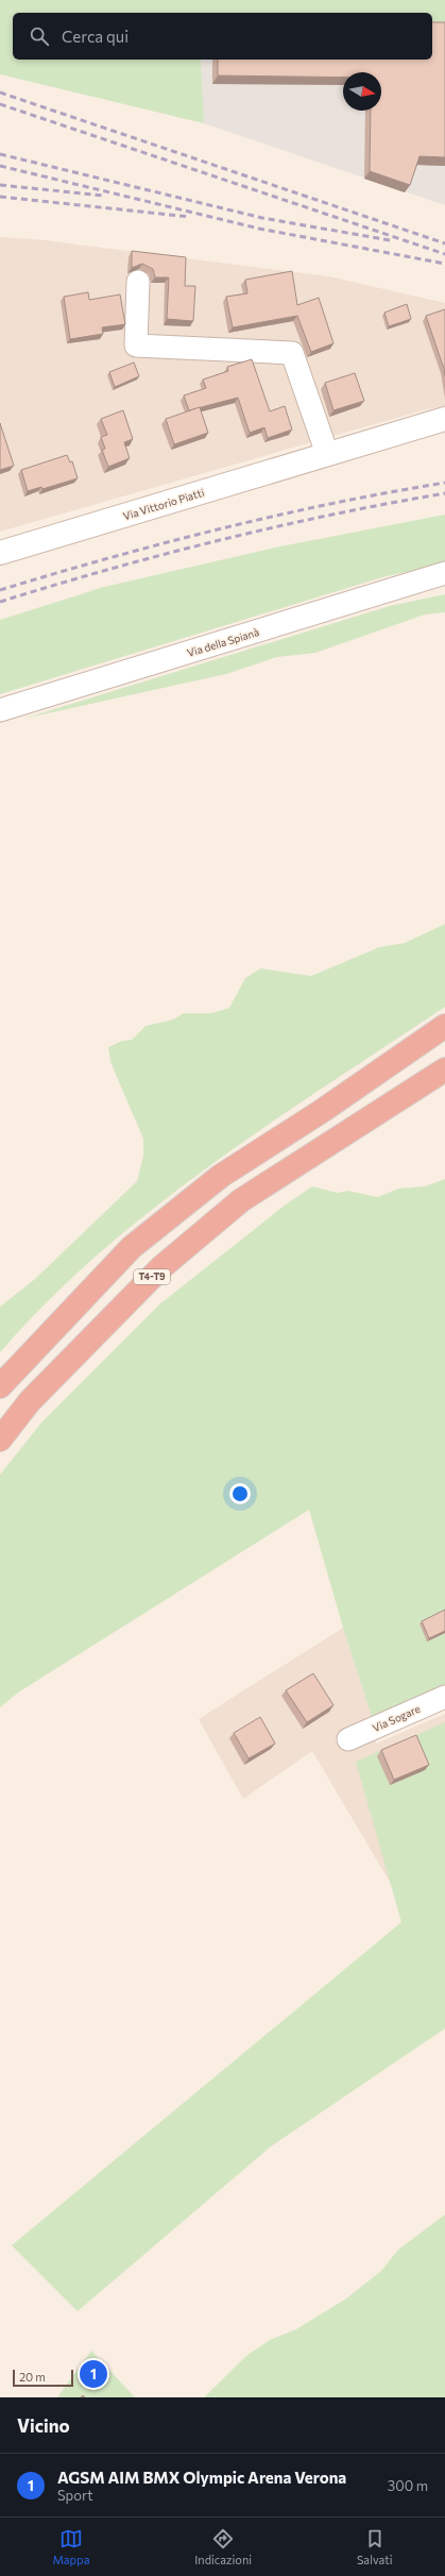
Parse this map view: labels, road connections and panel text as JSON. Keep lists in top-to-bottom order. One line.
{"streets":{"highway":["T4-T9"],"street":["Via Vittorio Piatti","Via della Spianà","Via Sogare"]},"scale_bar":"20 m","north":"right","page":{"search":"Cerca qui","pins":"1","scale":"20 m","heading":"Vicino","list":[{"mark":"1","name":"AGSM AIM BMX Olympic Arena Verona","note":"Sport","value":"300 m"}],"nav":["Mappa","Indicazioni","Salvati"]}}
